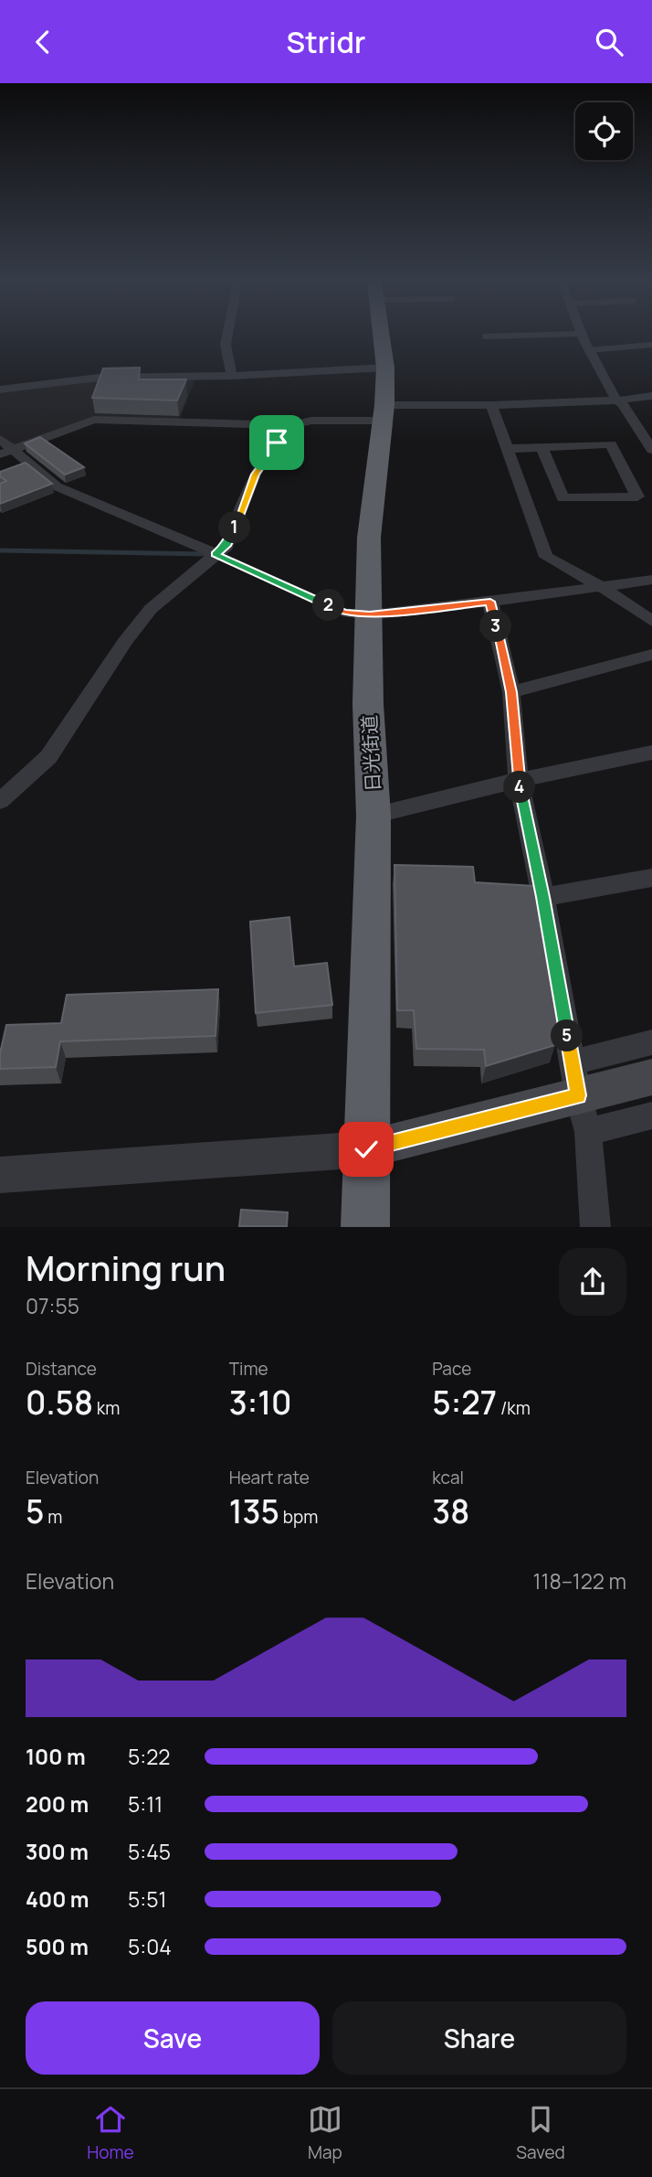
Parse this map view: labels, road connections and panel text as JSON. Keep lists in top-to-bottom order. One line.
{"streets":{"highway":["日光街道"]},"page":{"header":"Stridr","pins":["1","2","3","4","5"],"heading":["Morning run","07:55"],"stats":[["Distance","0.58 km"],["Time","3:10"],["Pace","5:27 /km"],["Elevation","5 m"],["Heart rate","135 bpm"],["kcal","38"]],"chart":["Elevation","118–122 m"],"list":[{"name":"100 m","note":"5:22"},{"name":"200 m","note":"5:11"},{"name":"300 m","note":"5:45"},{"name":"400 m","note":"5:51"},{"name":"500 m","note":"5:04"}],"buttons":["Save","Share"],"tabs":["Home","Map","Saved"]}}
